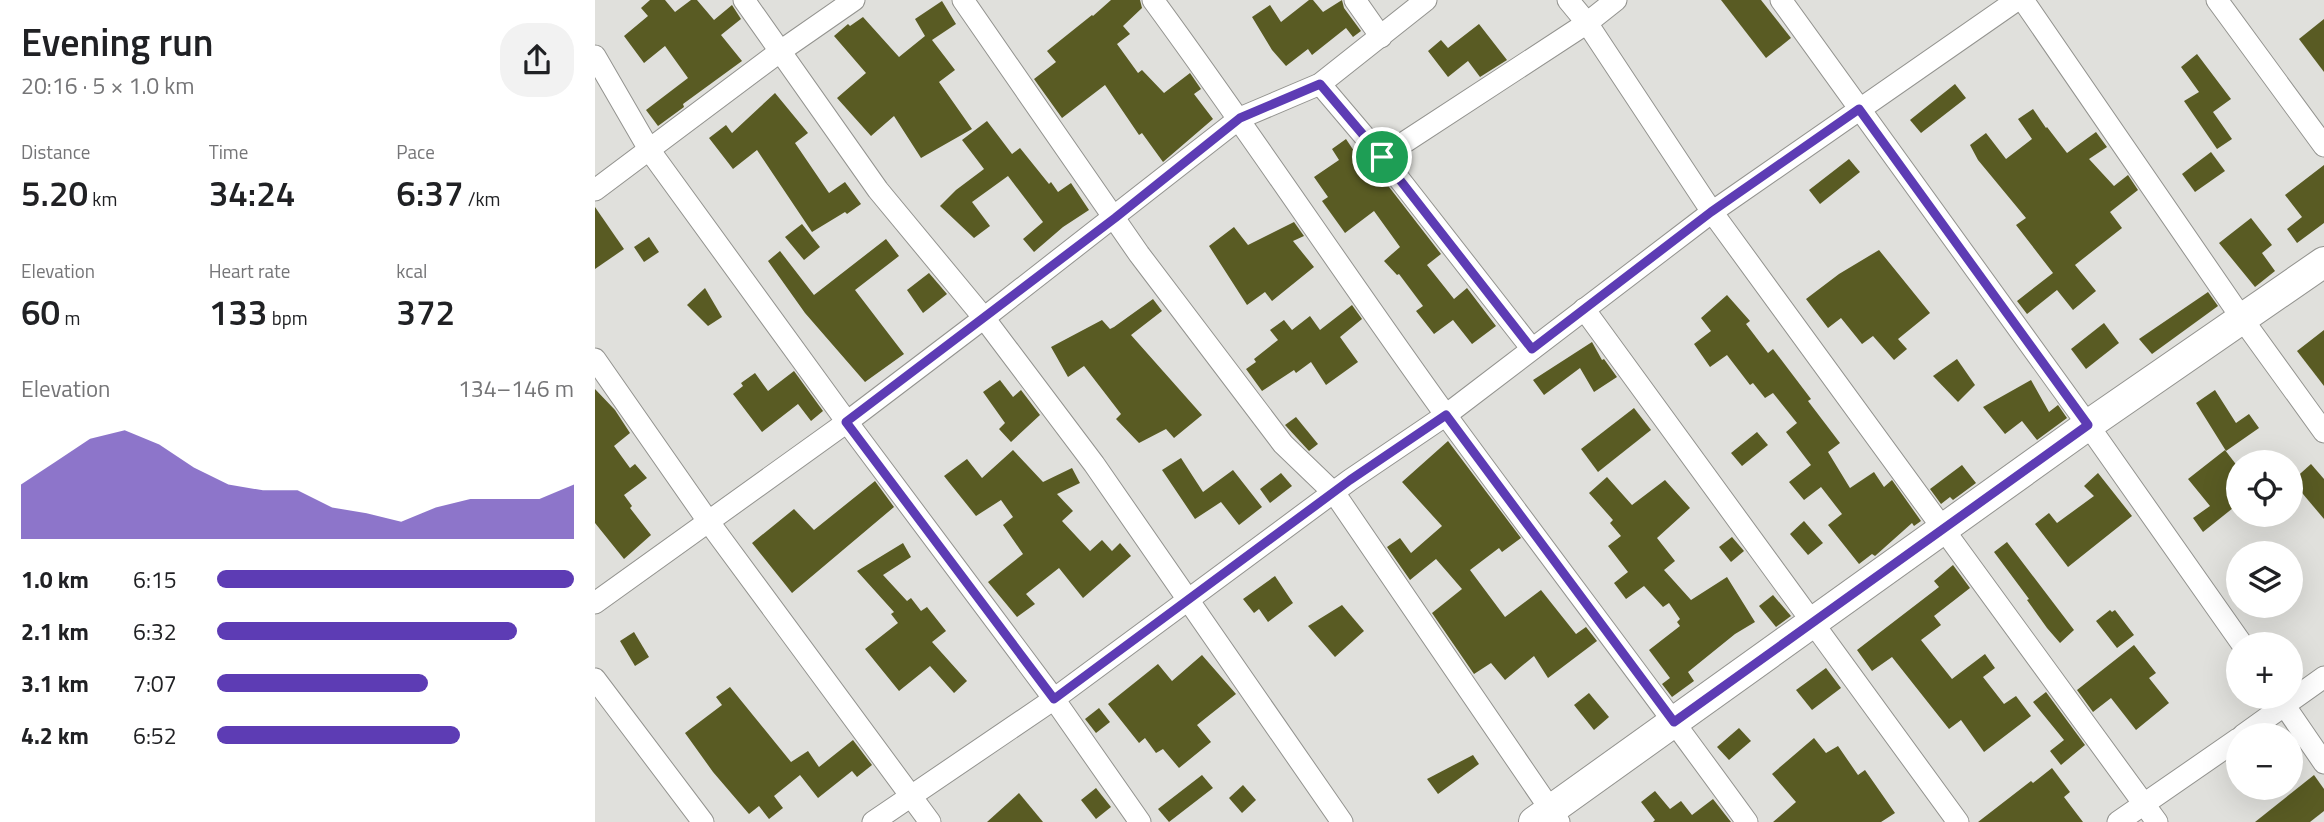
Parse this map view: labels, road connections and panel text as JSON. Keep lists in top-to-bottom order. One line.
{"page":{"heading":["Evening run","20:16 · 5 × 1.0 km"],"stats":[["Distance","5.20 km"],["Time","34:24"],["Pace","6:37 /km"],["Elevation","60 m"],["Heart rate","133 bpm"],["kcal","372"]],"chart":["Elevation","134–146 m"],"map_buttons":["+","−"],"list":[{"name":"1.0 km","note":"6:15"},{"name":"2.1 km","note":"6:32"},{"name":"3.1 km","note":"7:07"},{"name":"4.2 km","note":"6:52"}]}}
